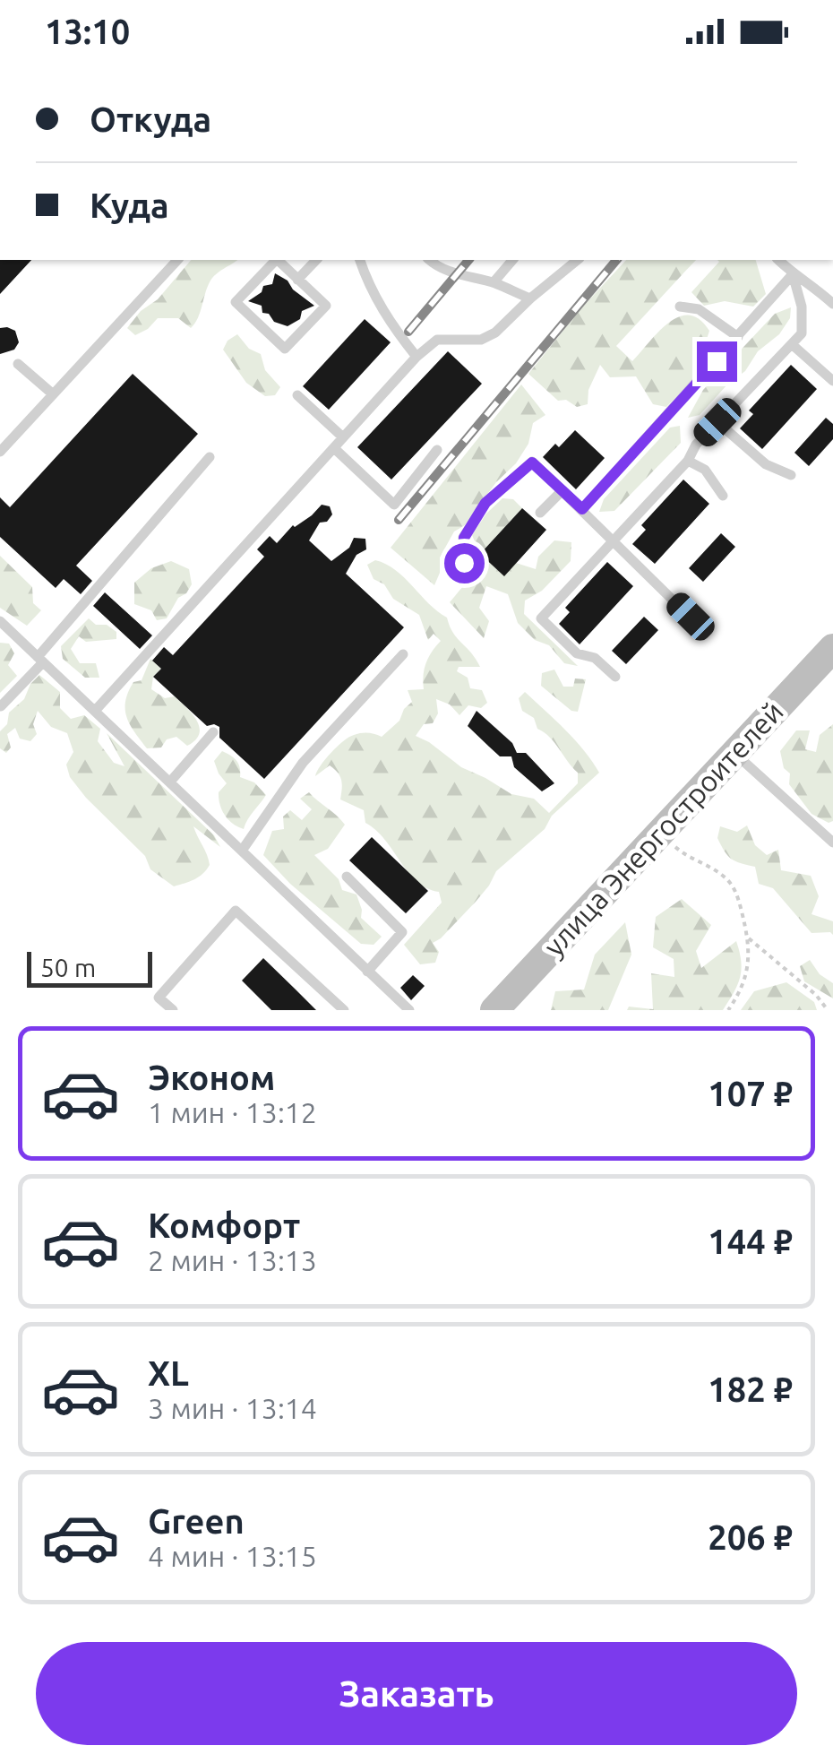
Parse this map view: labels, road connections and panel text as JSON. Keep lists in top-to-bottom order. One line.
{"streets":{"main road":["улица Энергостроителей"]},"scale_bar":"50 m","page":{"status":"13:10","banner":["Откуда","Куда"],"scale":"50 m","list":[{"name":"Эконом","note":"1 мин · 13:12","value":"107 ₽"},{"name":"Комфорт","note":"2 мин · 13:13","value":"144 ₽"},{"name":"XL","note":"3 мин · 13:14","value":"182 ₽"},{"name":"Green","note":"4 мин · 13:15","value":"206 ₽"}],"buttons":"Заказать"}}
